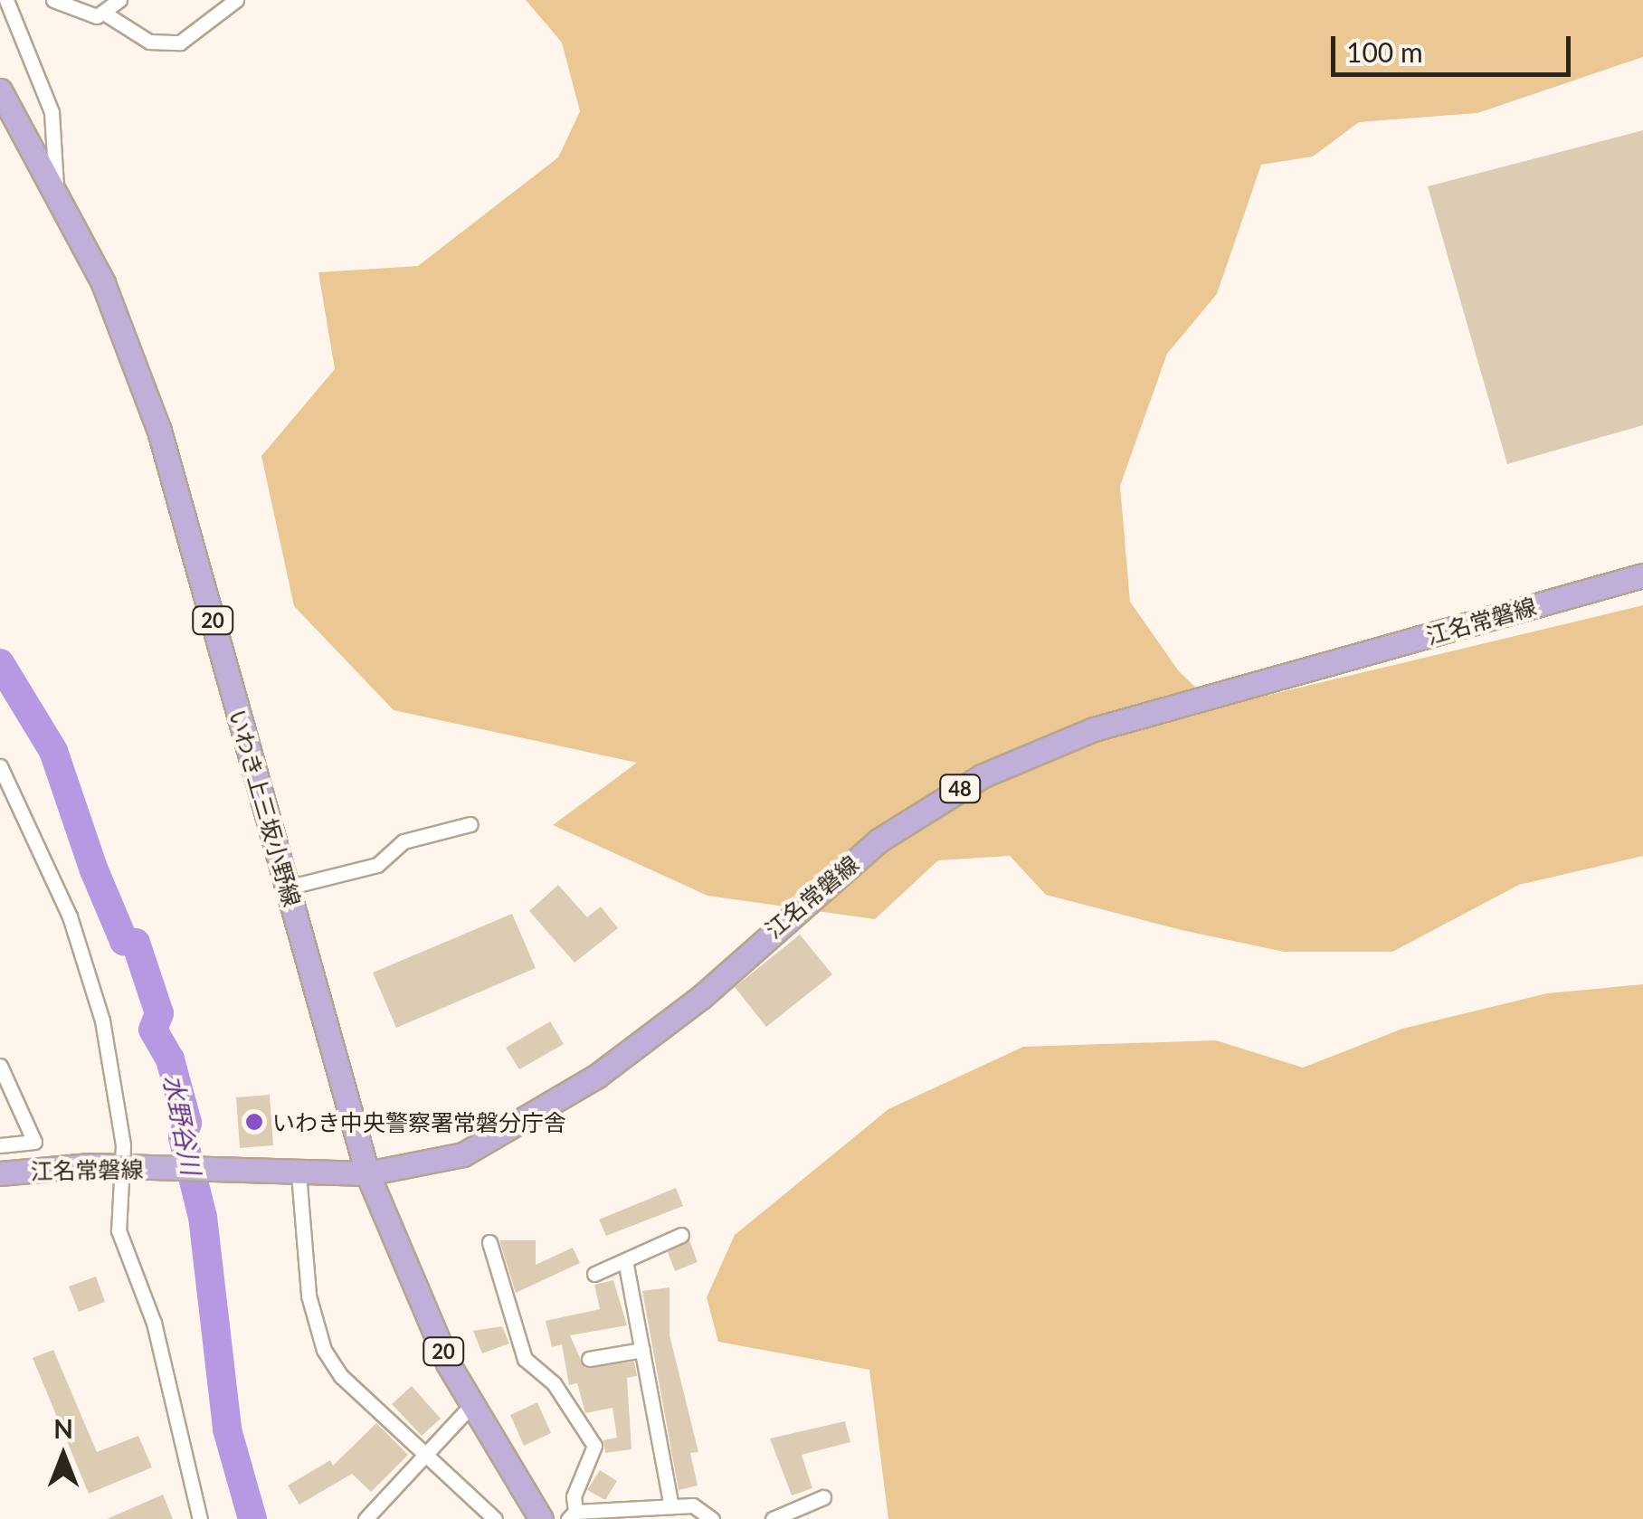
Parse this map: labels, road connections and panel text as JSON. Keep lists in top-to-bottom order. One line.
{"streets":{"main road":["20","江名常磐線","48","いわき上三坂小野線"]},"crossings":[["江名常磐線","いわき上三坂小野線"]],"water":["水野谷川"],"places":["いわき中央警察署常磐分庁舎"],"scale_bar":"100 m","north":"top"}
